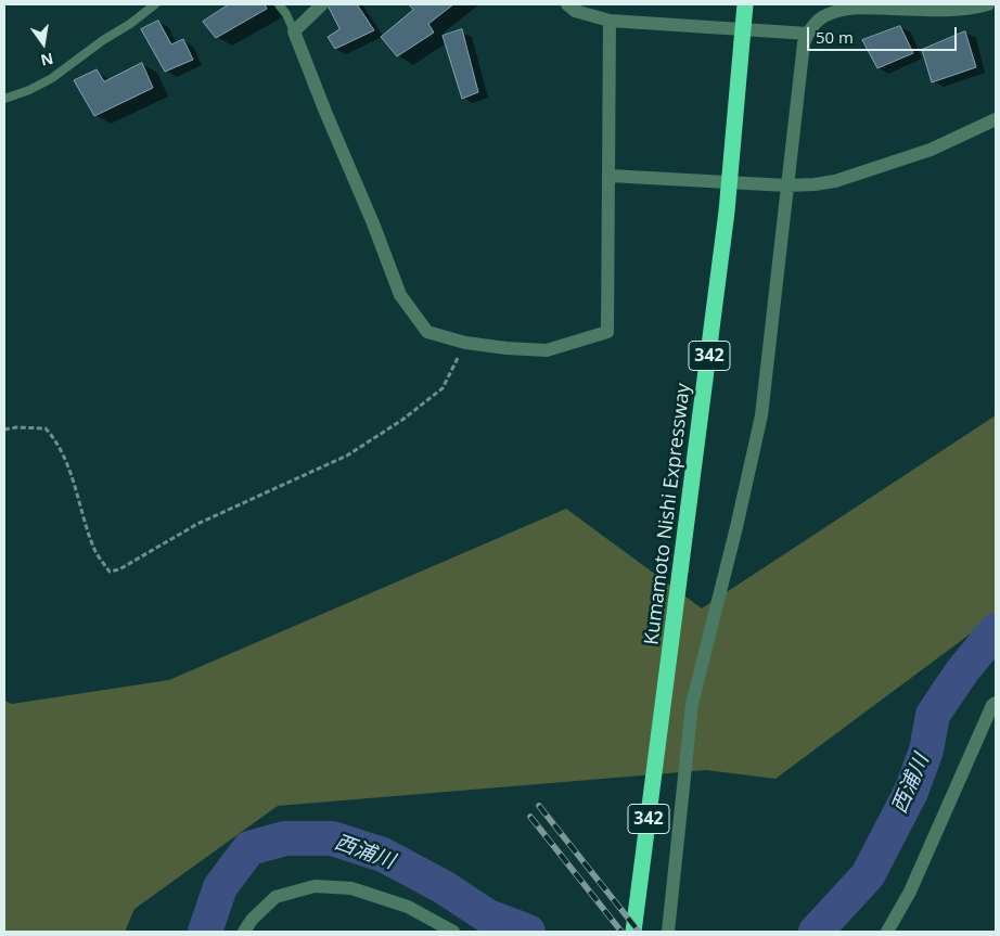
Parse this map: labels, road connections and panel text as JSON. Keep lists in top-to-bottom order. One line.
{"streets":{"highway":["342","Kumamoto Nishi Expressway"]},"water":["西浦川"],"scale_bar":"50 m","north":"bottom"}
